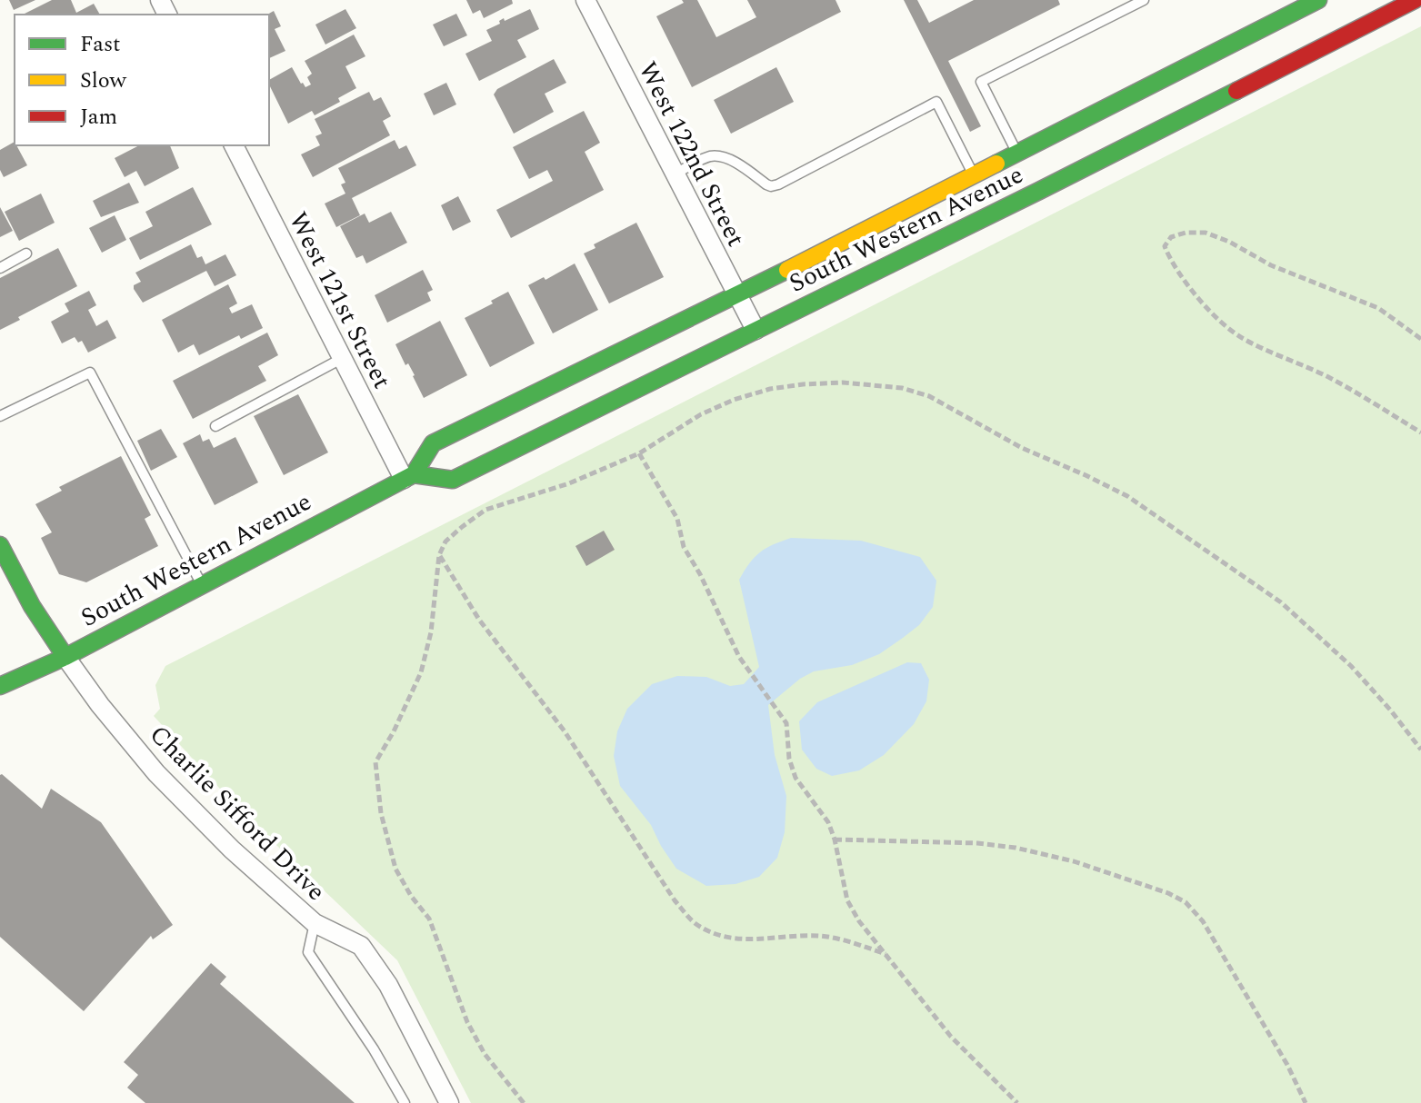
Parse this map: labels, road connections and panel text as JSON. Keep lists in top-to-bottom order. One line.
{"streets":{"main road":["South Western Avenue"],"street":["West 122nd Street","West 121st Street","Charlie Sifford Drive"]},"crossings":[["West 122nd Street","South Western Avenue"],["South Western Avenue","West 121st Street"],["South Western Avenue","Charlie Sifford Drive"]],"legend":["Fast","Slow","Jam"]}
